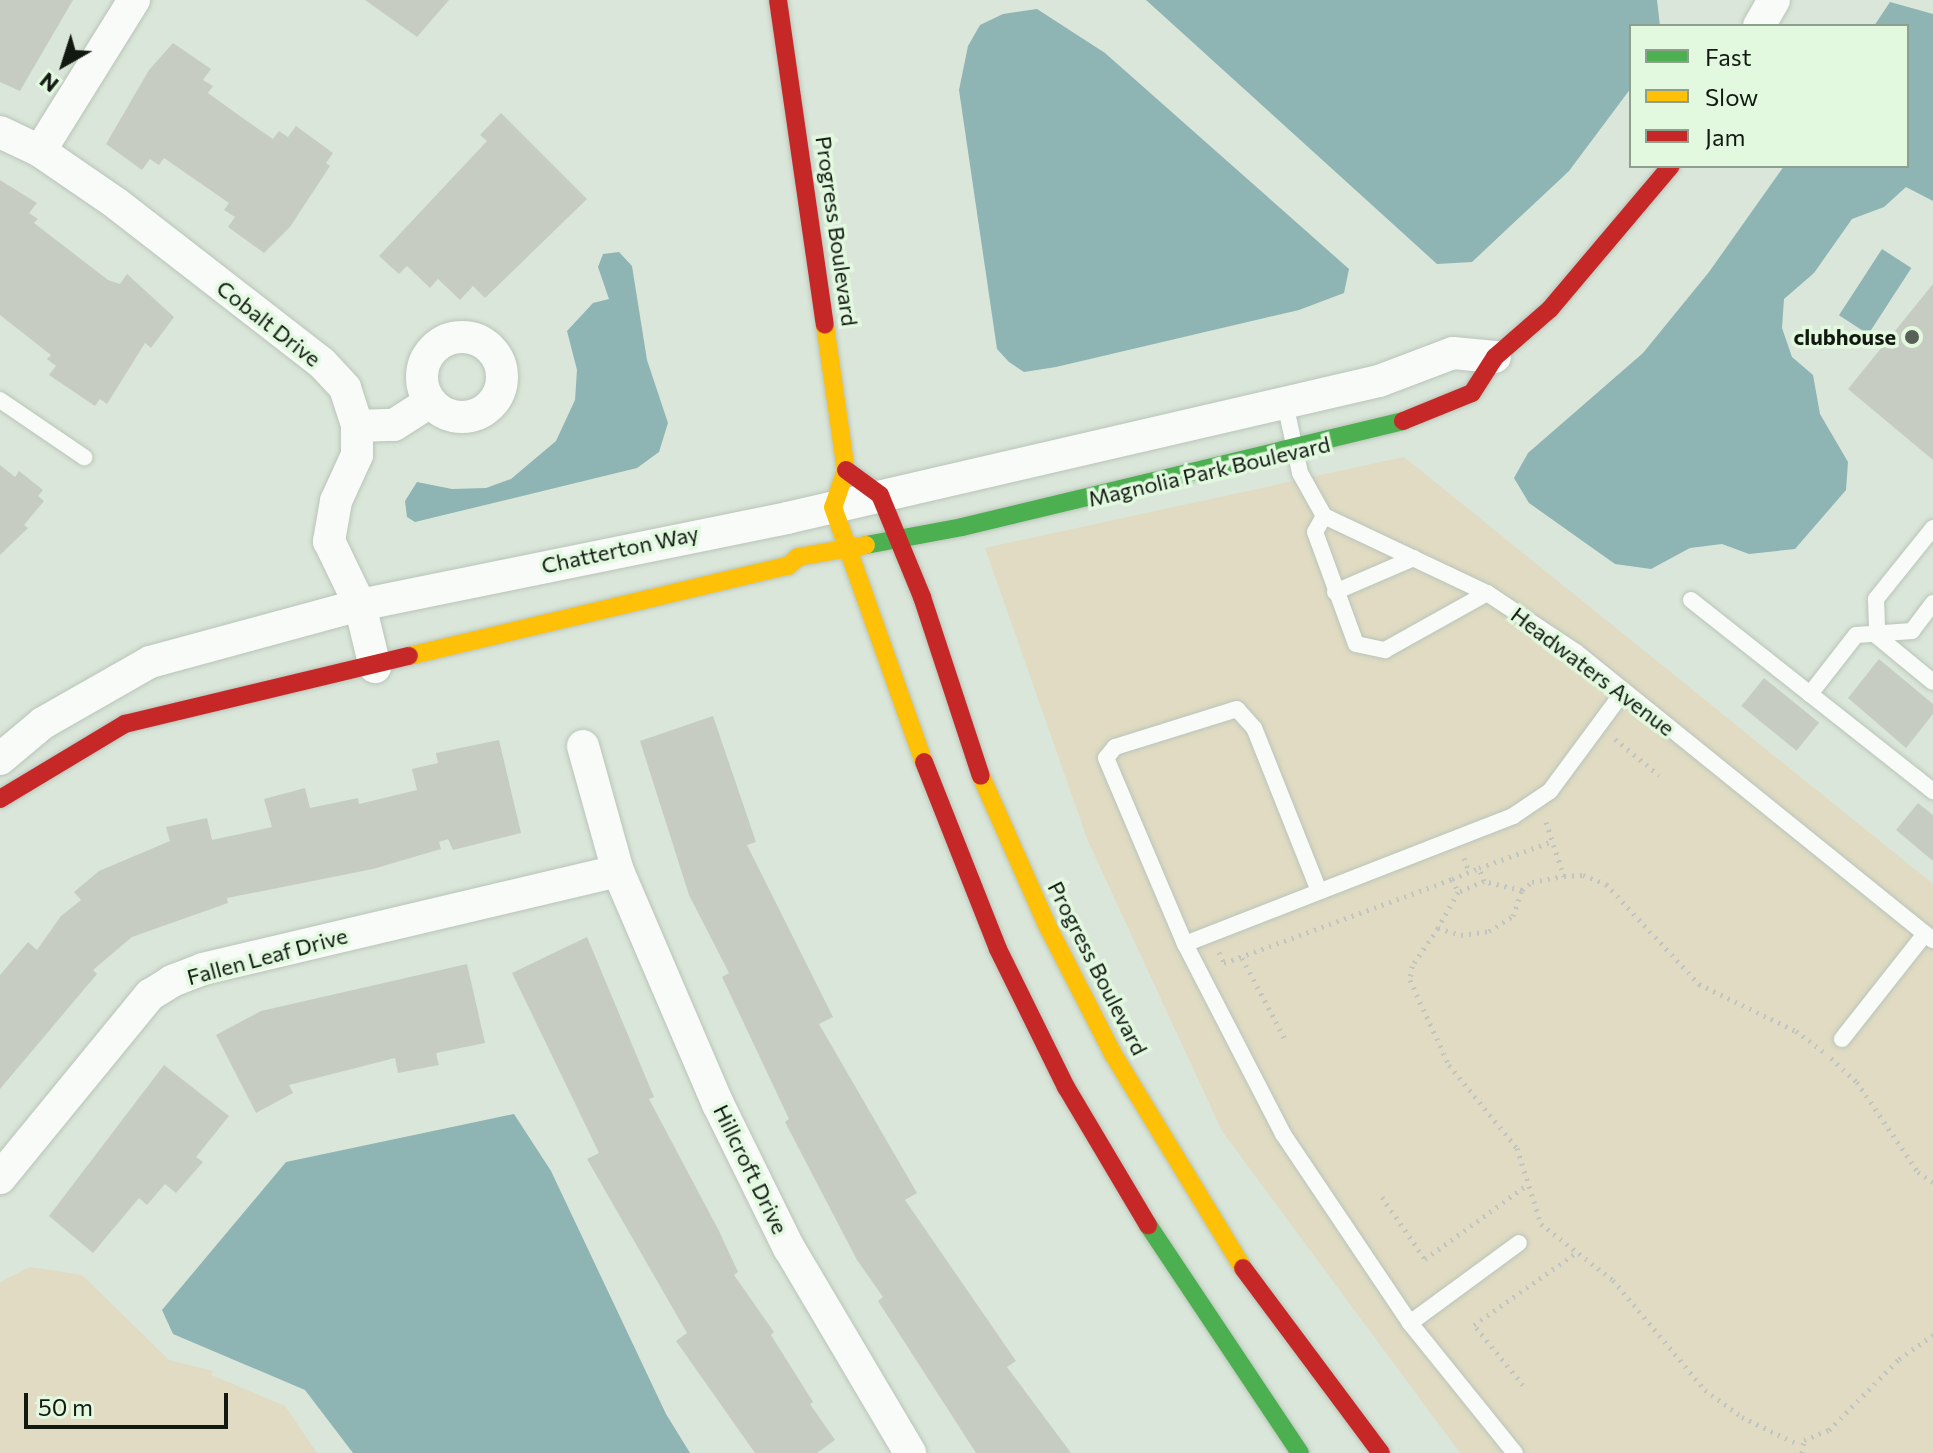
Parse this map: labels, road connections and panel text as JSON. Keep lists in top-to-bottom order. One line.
{"streets":{"main road":["Progress Boulevard","Magnolia Park Boulevard"],"street":["Cobalt Drive","Chatterton Way","Fallen Leaf Drive","Hillcroft Drive"],"lane":["Headwaters Avenue"]},"crossings":[["Progress Boulevard","Magnolia Park Boulevard"],["Progress Boulevard","Chatterton Way"],["Cobalt Drive","Chatterton Way"],["Fallen Leaf Drive","Hillcroft Drive"]],"places":["clubhouse"],"legend":["Fast","Slow","Jam"],"scale_bar":"50 m","north":"bottom left"}
